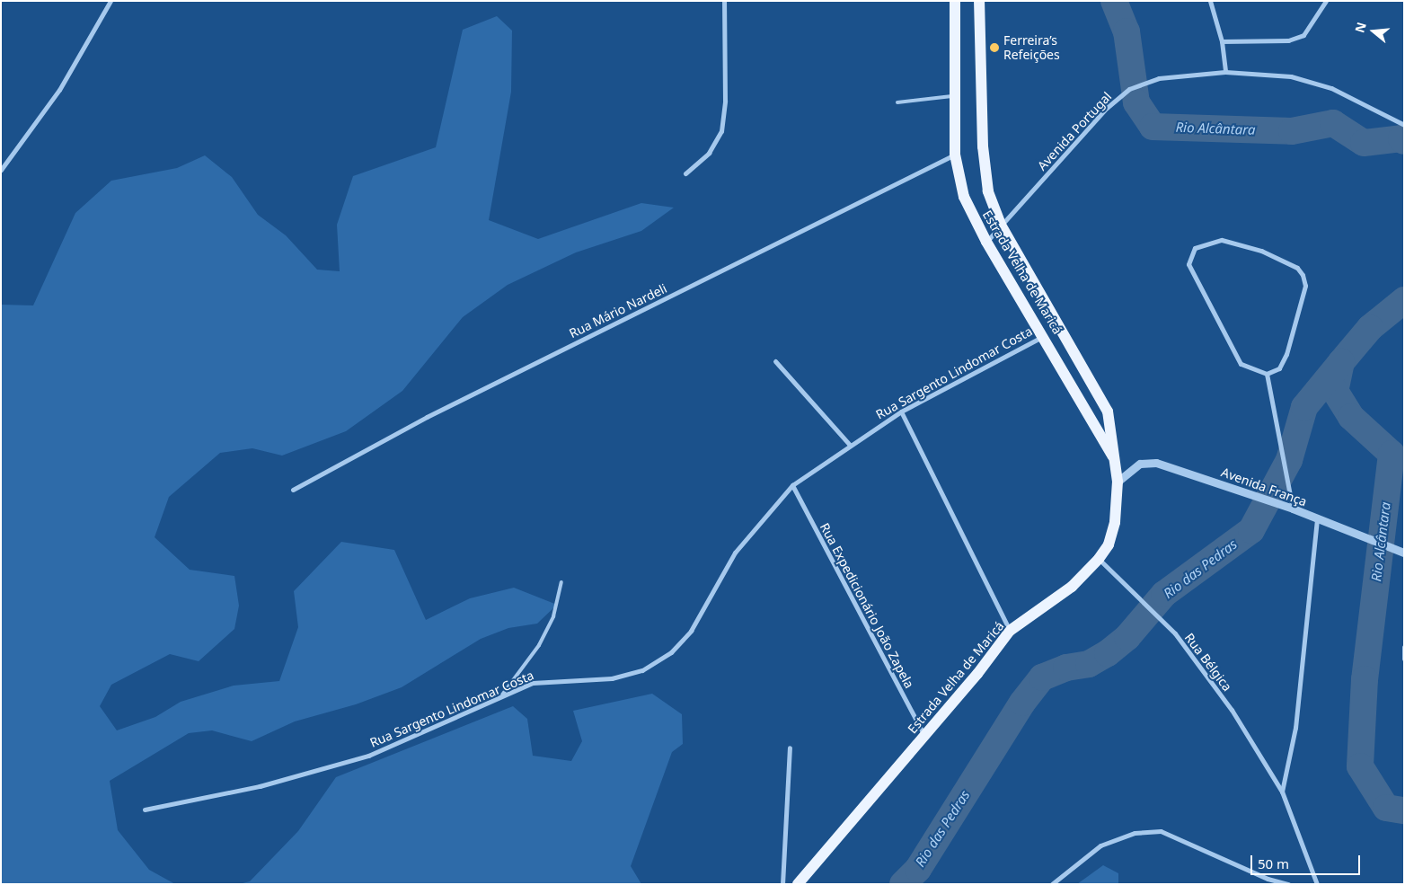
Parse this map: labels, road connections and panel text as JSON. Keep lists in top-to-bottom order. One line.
{"streets":{"main road":["Estrada Velha de Maricá"],"street":["Avenida Portugal","Rua Mário Nardeli","Rua Sargento Lindomar Costa","Avenida França","Rua Expedicionário João Zapela","Rua Bélgica"]},"crossings":[["Avenida Portugal","Estrada Velha de Maricá"],["Estrada Velha de Maricá","Rua Mário Nardeli"],["Estrada Velha de Maricá","Rua Sargento Lindomar Costa"],["Estrada Velha de Maricá","Avenida França"],["Estrada Velha de Maricá","Rua Expedicionário João Zapela"],["Estrada Velha de Maricá","Rua Bélgica"],["Rua Sargento Lindomar Costa","Rua Expedicionário João Zapela"]],"water":["Rio Alcântara","Rio das Pedras"],"places":["Ferreira’s Refeições"],"scale_bar":"50 m","north":"left"}
